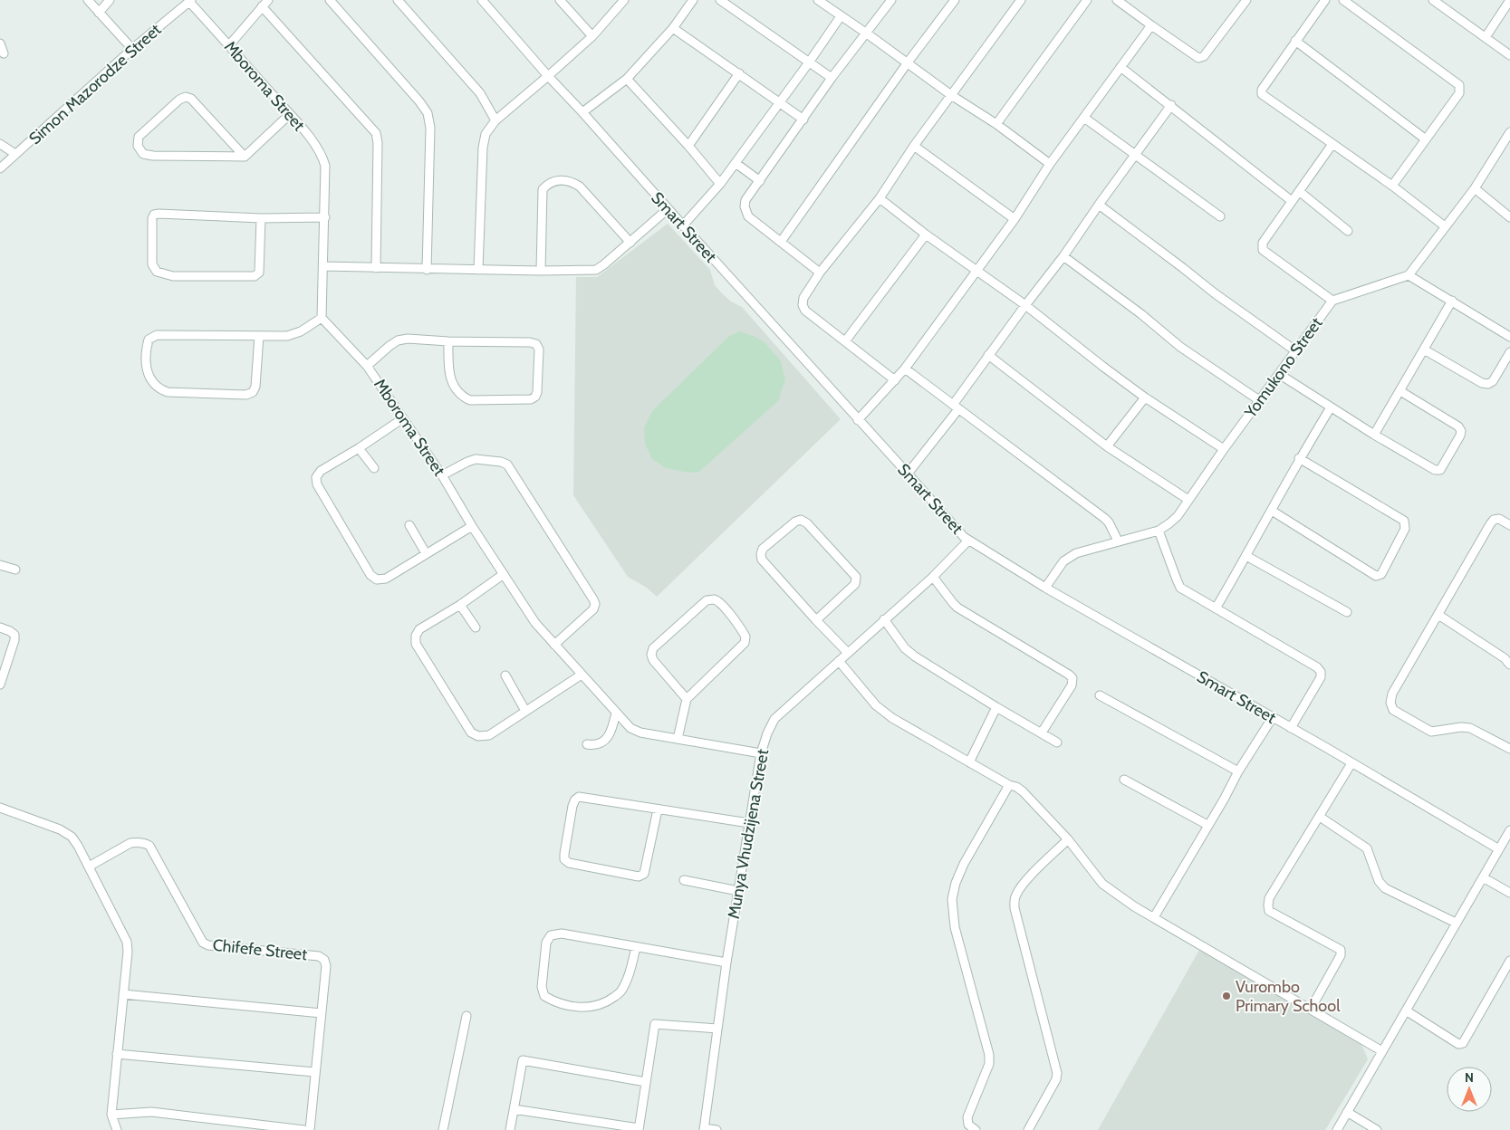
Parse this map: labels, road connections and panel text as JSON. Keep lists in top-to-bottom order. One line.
{"streets":{"street":["Simon Mazorodze Street","Mboroma Street","Smart Street","Yomukono Street","Munya Vhudzijena Street","Chifefe Street"]},"crossings":[["Simon Mazorodze Street","Mboroma Street"],["Mboroma Street","Munya Vhudzijena Street"],["Smart Street","Yomukono Street"],["Smart Street","Munya Vhudzijena Street"]],"places":["Vurombo Primary School"],"north":"top"}
